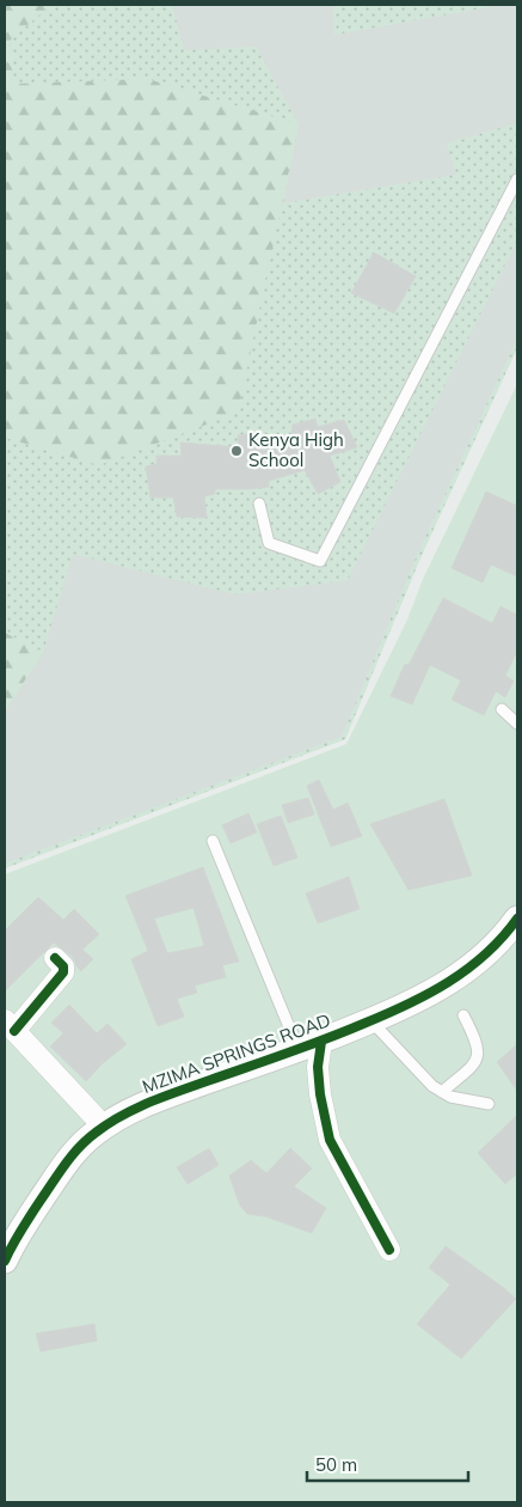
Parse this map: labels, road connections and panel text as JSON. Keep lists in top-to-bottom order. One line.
{"streets":{"street":["MZIMA SPRINGS ROAD"]},"places":["Kenya High School"],"scale_bar":"50 m"}
